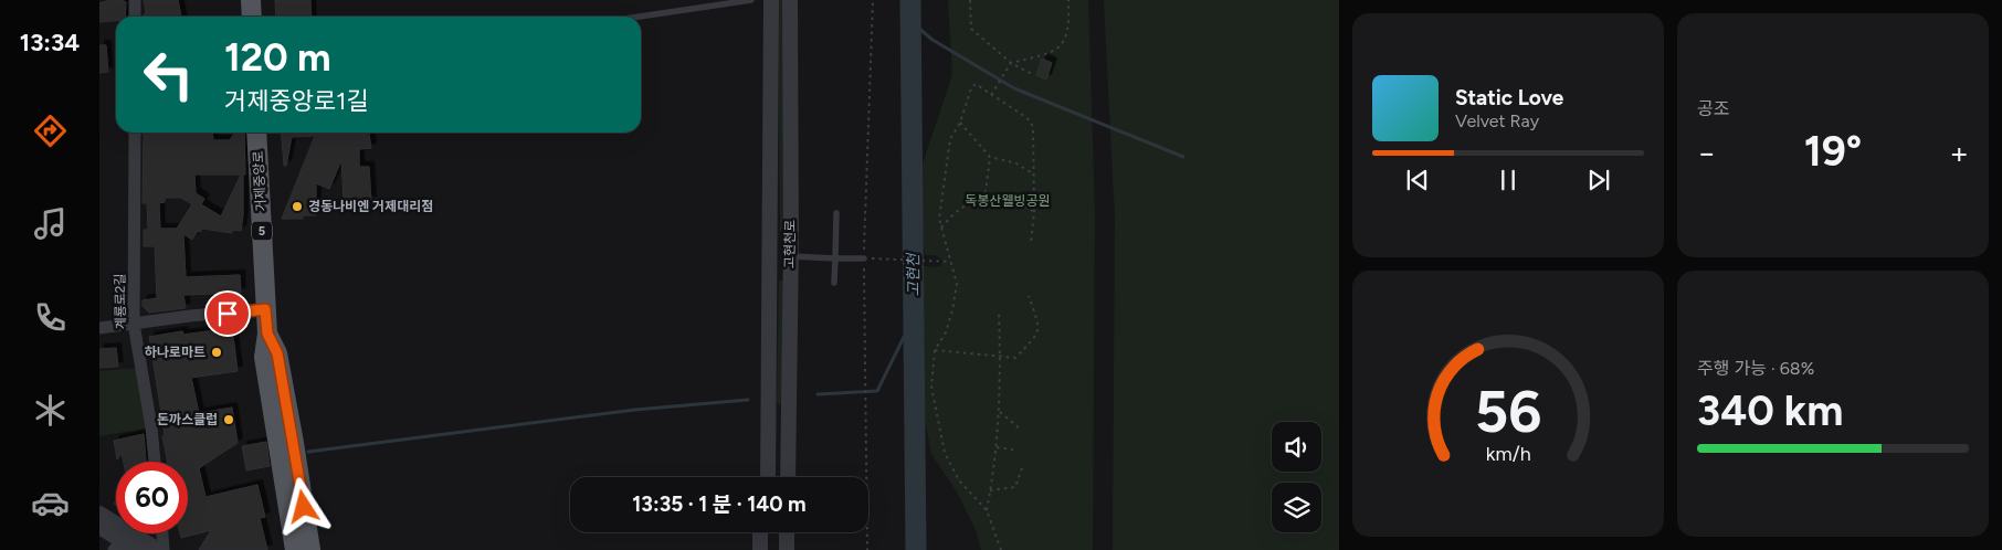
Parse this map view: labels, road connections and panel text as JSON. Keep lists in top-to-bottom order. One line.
{"streets":{"main road":["거제중앙로","5"],"street":["고현천로","계룡로2길"]},"water":["고현천"],"parks":["독봉산웰빙공원"],"places":["경동나비엔 거제대리점","하나로마트","돈까스클럽"],"page":{"tabs":"13:34","tile":["공조",["주행 가능 · 68%","340 km"]],"turn":["120 m","거제중앙로1길"],"song":["Static Love","Velvet Ray"],"heat":["−","19°","+"],"limit":"60","trip":"13:35 · 1 분 · 140 m","gauge":["56","km/h"]}}
